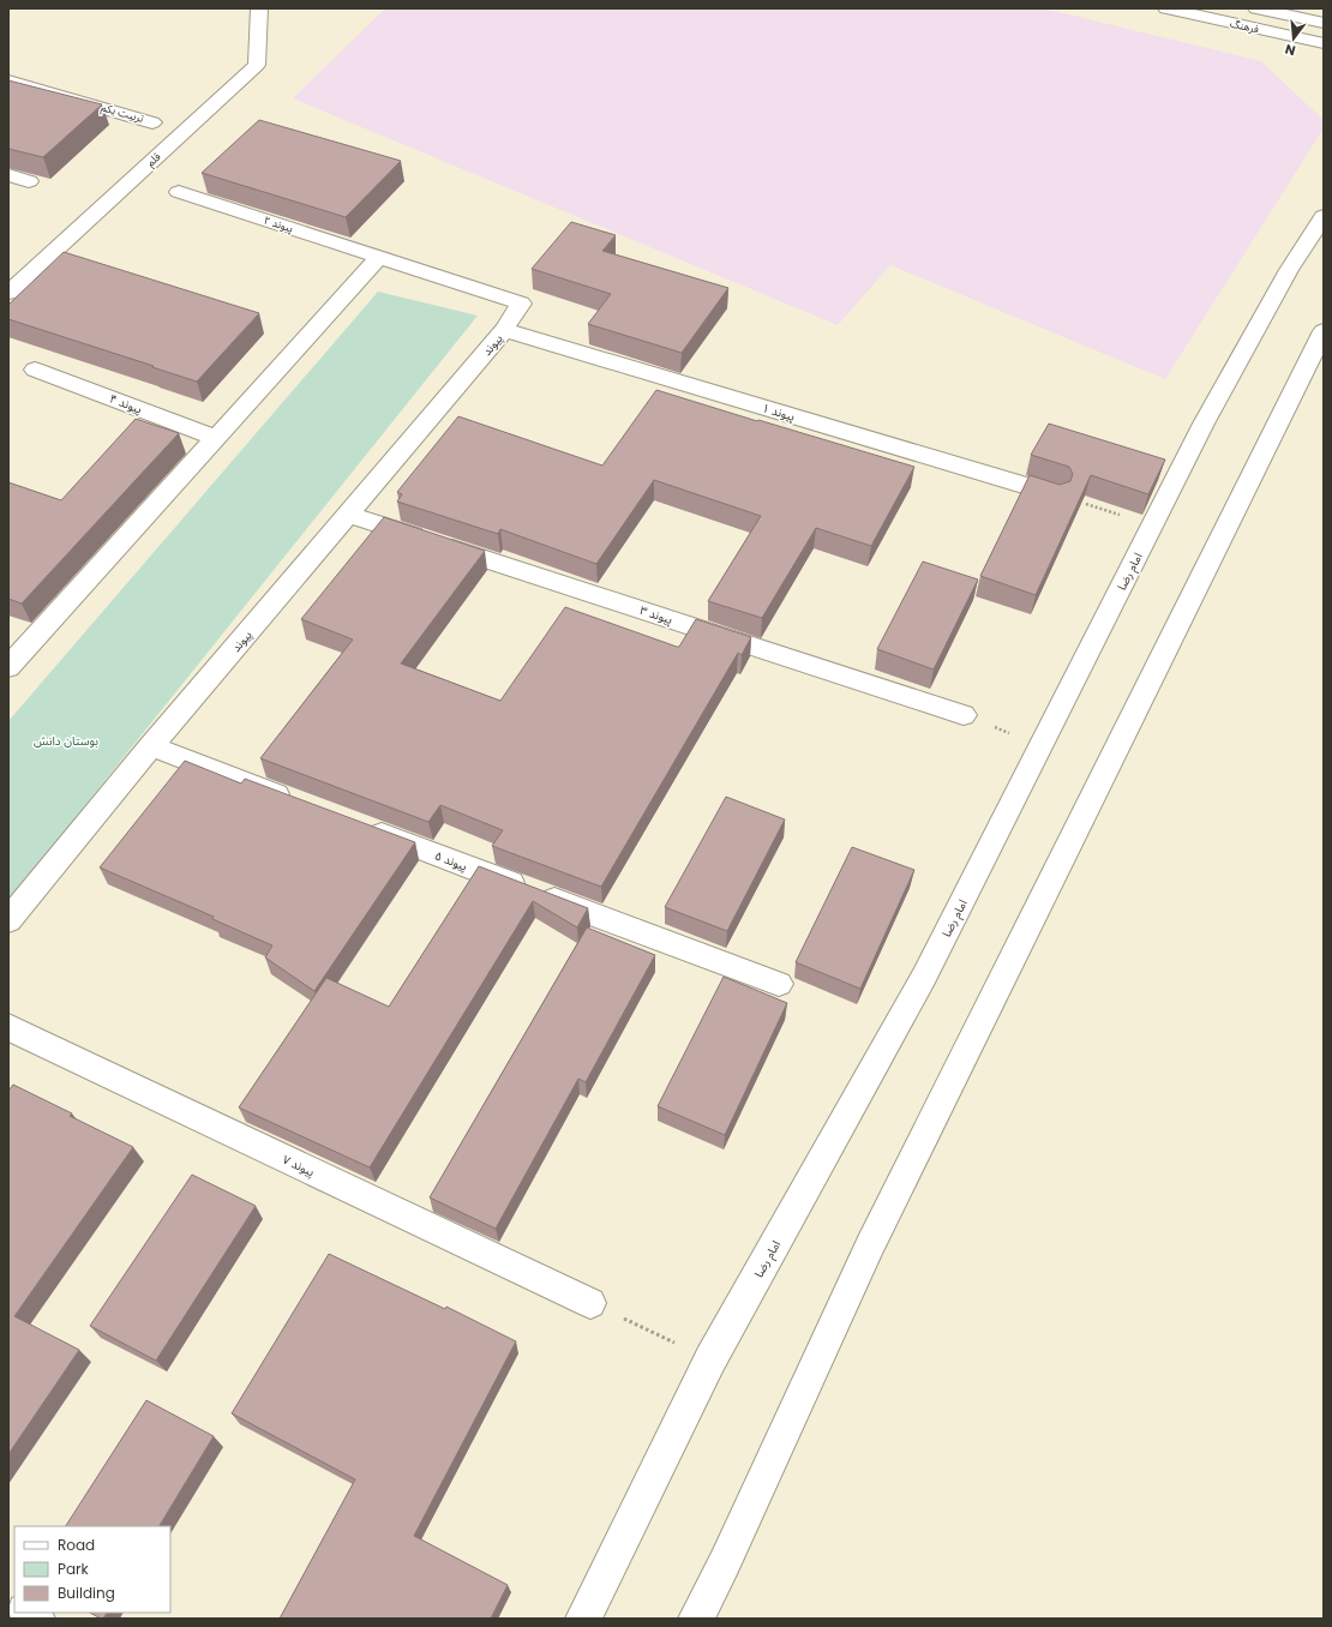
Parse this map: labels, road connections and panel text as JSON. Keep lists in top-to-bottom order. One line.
{"streets":{"street":["فرهنگ","تربیت یکم","قلم","پیوند ۲","پیوند","پیوند ۴","پیوند ۱","امام رضا","پیوند ۳","پیوند ۵","پیوند ۷"]},"crossings":[["پیوند ۲","پیوند"],["پیوند","پیوند ۱"],["پیوند","پیوند ۳"]],"parks":["بوستان دانش"],"legend":["Road","Park","Building"],"north":"bottom"}
